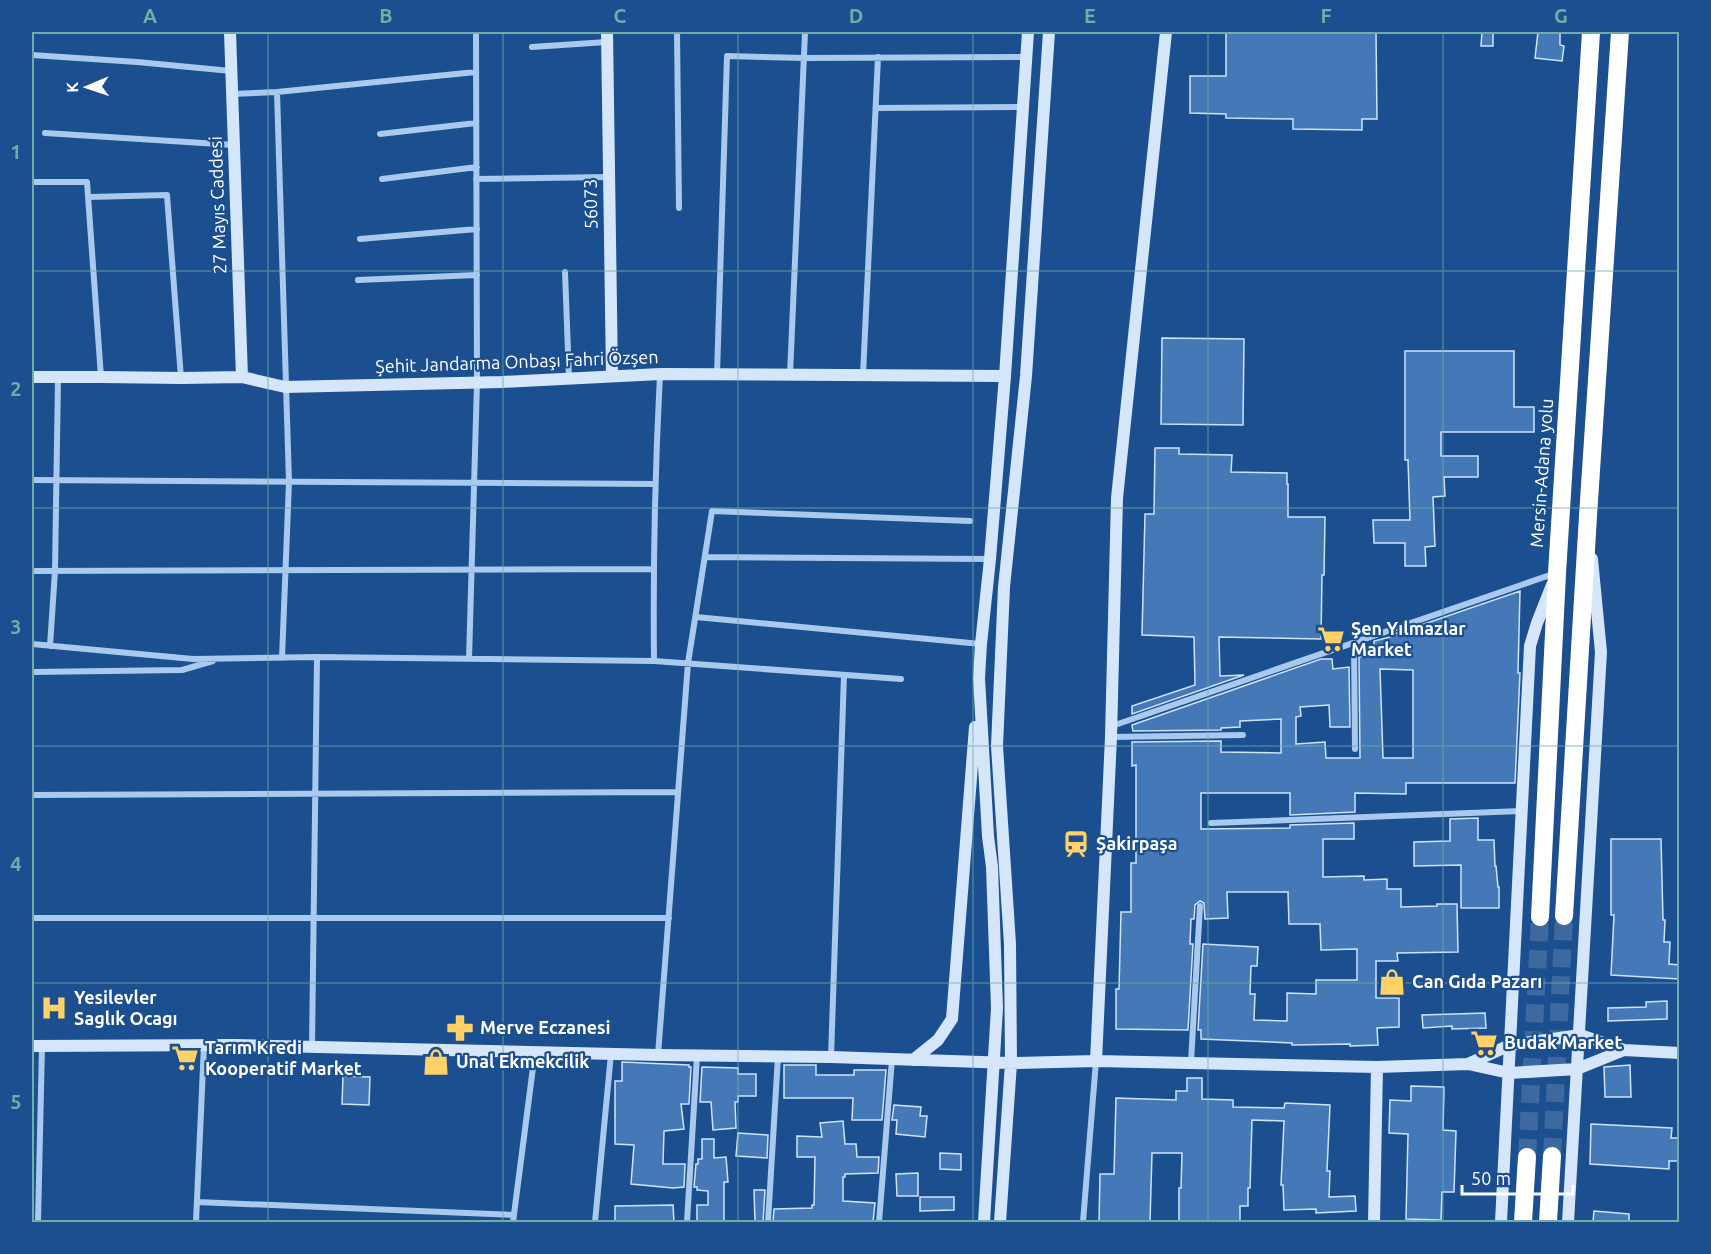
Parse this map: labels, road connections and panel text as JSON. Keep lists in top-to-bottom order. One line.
{"streets":{"highway":["Mersin-Adana yolu"],"main road":["56073","27 Mayıs Caddesi","Şehit Jandarma Onbaşı Fahri Özşen"]},"crossings":[["56073","Şehit Jandarma Onbaşı Fahri Özşen"],["27 Mayıs Caddesi","Şehit Jandarma Onbaşı Fahri Özşen"]],"places":{"supermarket":["Şen Yılmazlar Market","Budak Market","Tarım Kredi Kooperatif Market"],"station":["Şakirpaşa"],"shop":["Can Gıda Pazarı","Unal Ekmekcilik"],"hospital":["Yesilevler Saglık Ocagı"],"pharmacy":["Merve Eczanesi"]},"scale_bar":"50 m","north":"left","grid":{"columns":["A","B","C","D","E","F","G"],"rows":["1","2","3","4","5"]}}
